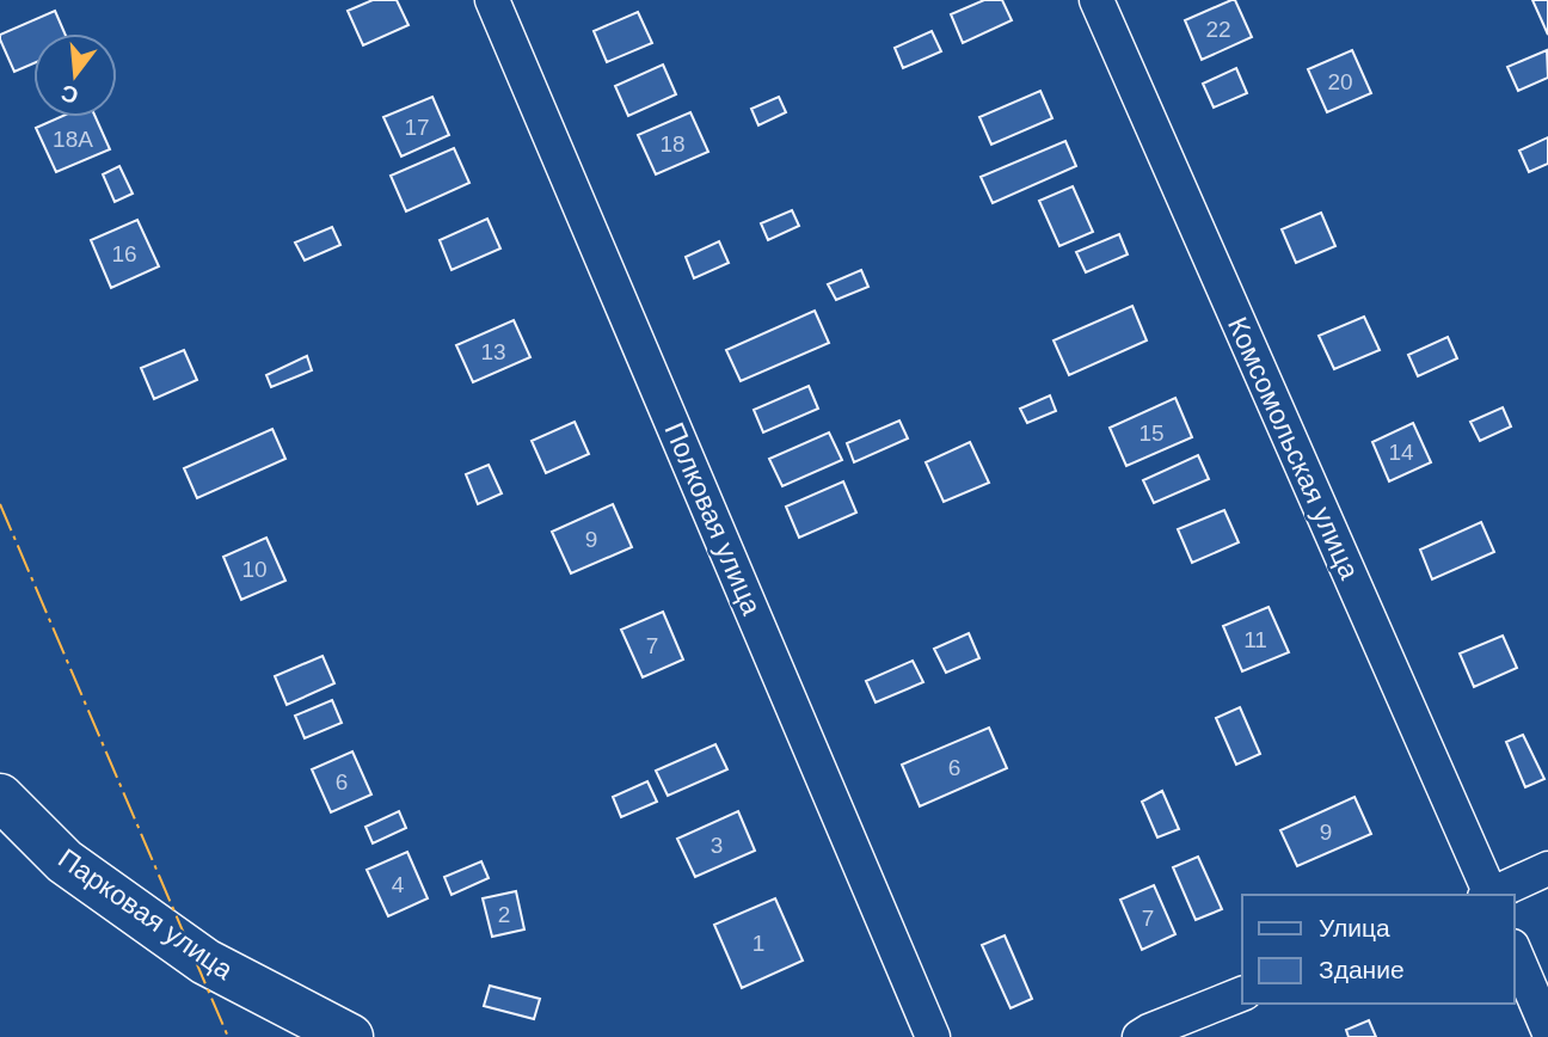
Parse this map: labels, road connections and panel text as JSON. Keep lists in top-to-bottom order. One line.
{"streets":{"main road":["Парковая улица"],"street":["Комсомольская улица","Полковая улица"]},"house_numbers":["22","20","17","18А","18","16","13","15","14","9","10","11","7","6","6","9","3","4","2","7","1"],"legend":["Улица","Здание"],"north":"bottom"}
